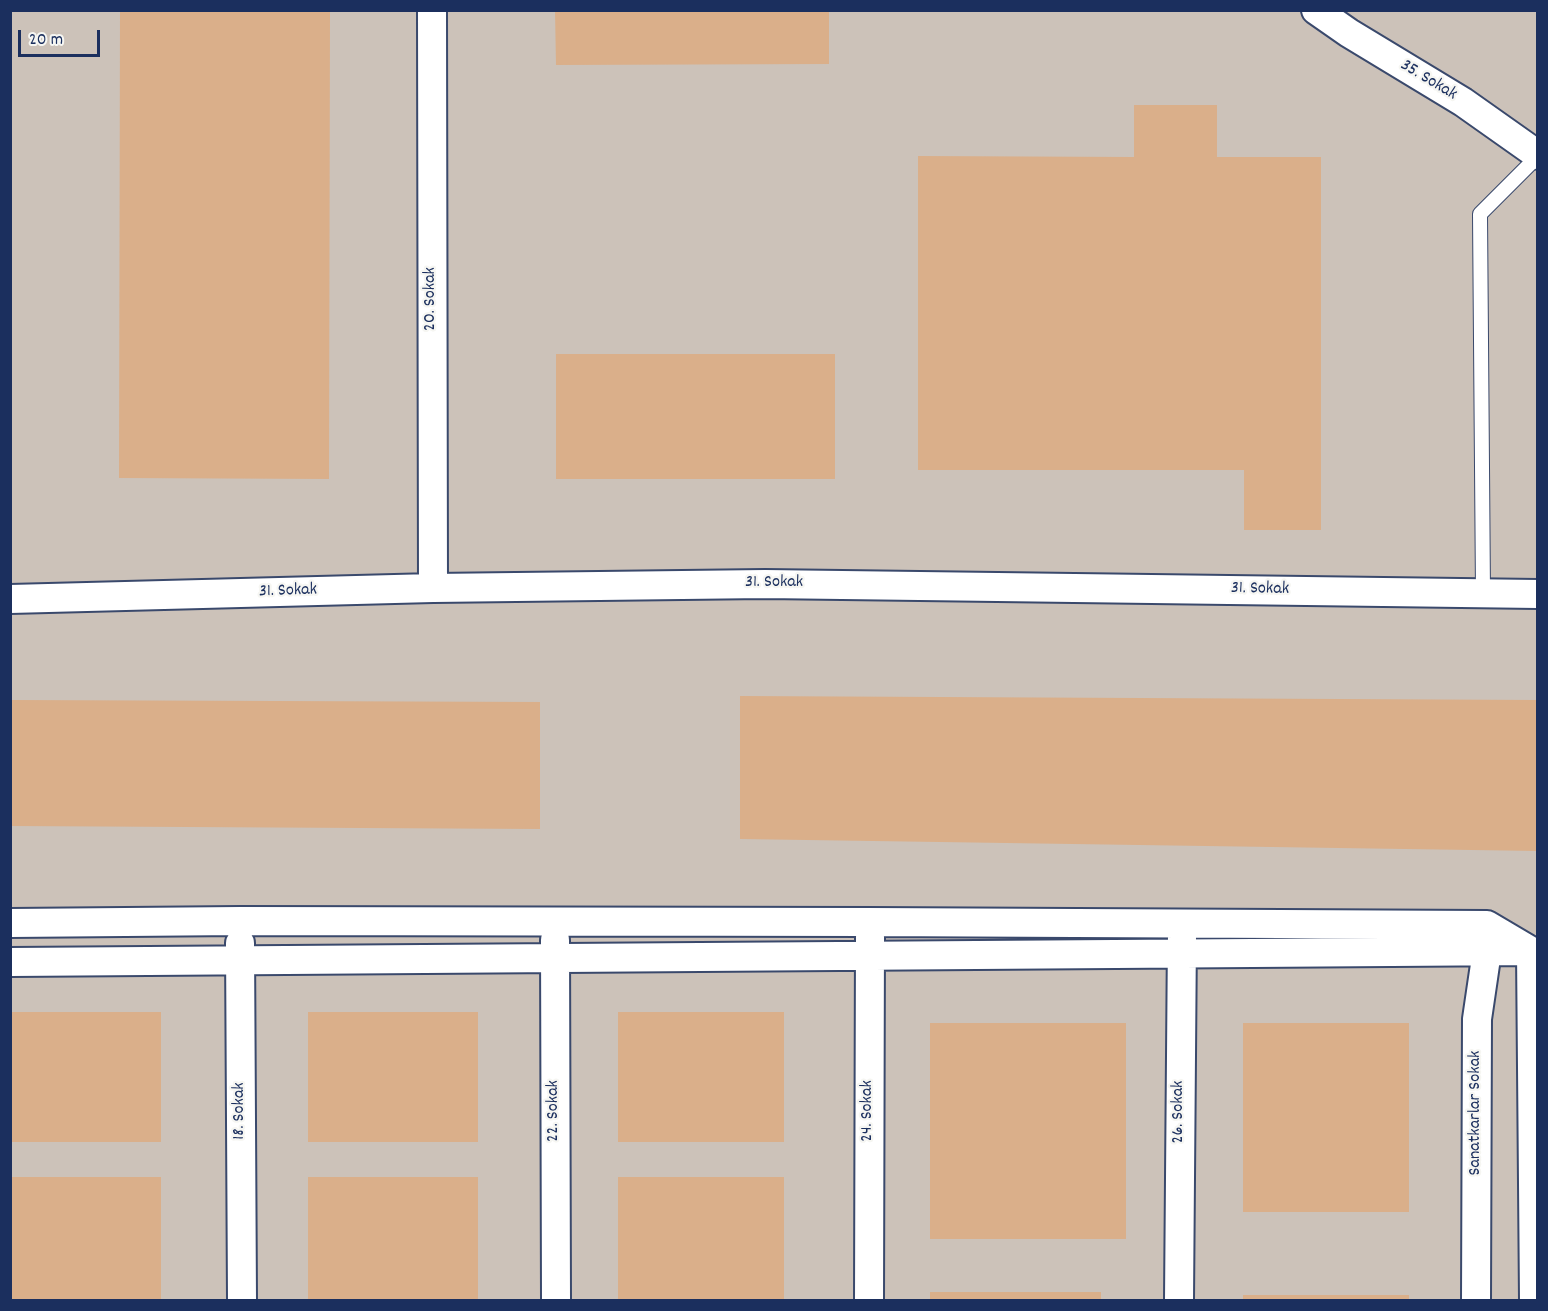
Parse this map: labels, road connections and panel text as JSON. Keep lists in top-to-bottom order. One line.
{"streets":{"street":["35. Sokak","20. Sokak","31. Sokak","18. Sokak","22. Sokak","24. Sokak","26. Sokak","Sanatkarlar Sokak"]},"crossings":[["20. Sokak","31. Sokak"]],"scale_bar":"20 m"}
